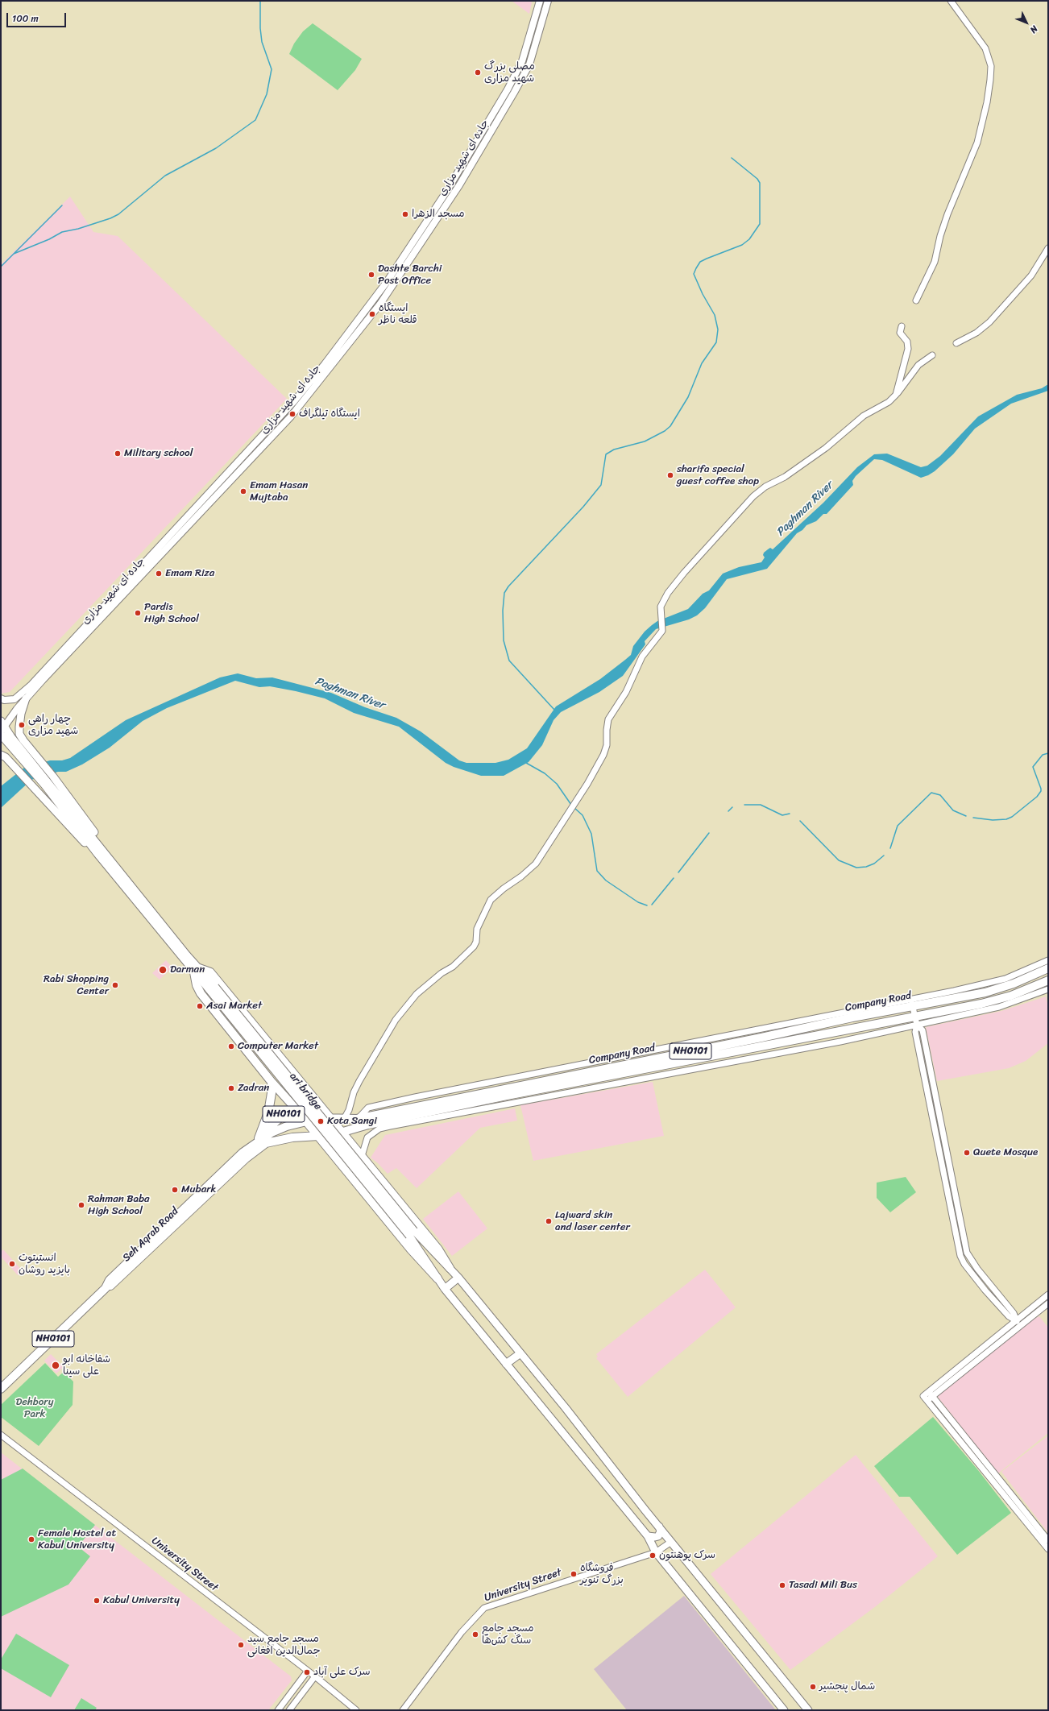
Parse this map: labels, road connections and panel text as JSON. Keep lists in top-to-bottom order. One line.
{"streets":{"highway":["Company Road","NH0101","Seh Aqrab Road"],"main road":["جاده ای شهید مزاری","ari bridge"],"street":["University Street"]},"crossings":[["Company Road","NH0101"],["Company Road","Seh Aqrab Road"],["NH0101","Seh Aqrab Road"]],"water":["Paghman River"],"parks":["Dehbory Park"],"places":["مصلی بزرگ شهید مزاری","مسجد الزهرا","Dashte Barchi Post Office","ایستگاه قلعه ناظر","ایستگاه تیلگراف","Military school","sharifa special guest coffee shop","Emam Hasan Mujtaba","Emam Riza","Pardis High School","چهار راهی شهید مزاری","Darman","Rabi Shopping Center","Asai Market","Computer Market","Zadran","Kota Sangi","Quete Mosque","Mubark","Rahman Baba High School","Lajward skin and laser center","انستیتوت بایزید روشان","شفاخانه ابو علی سینا","Female Hostel at Kabul University","سرک پوهنتون","فروشگاه بزرگ تنویر","Tasadi Mili Bus","Kabul University","مسجد جامع سنگ کش‌ها","مسجد جامع سید جمال‌الدین افغانی","سرک علی آباد","شمال پنجشیر"],"scale_bar":"100 m","north":"bottom right"}
